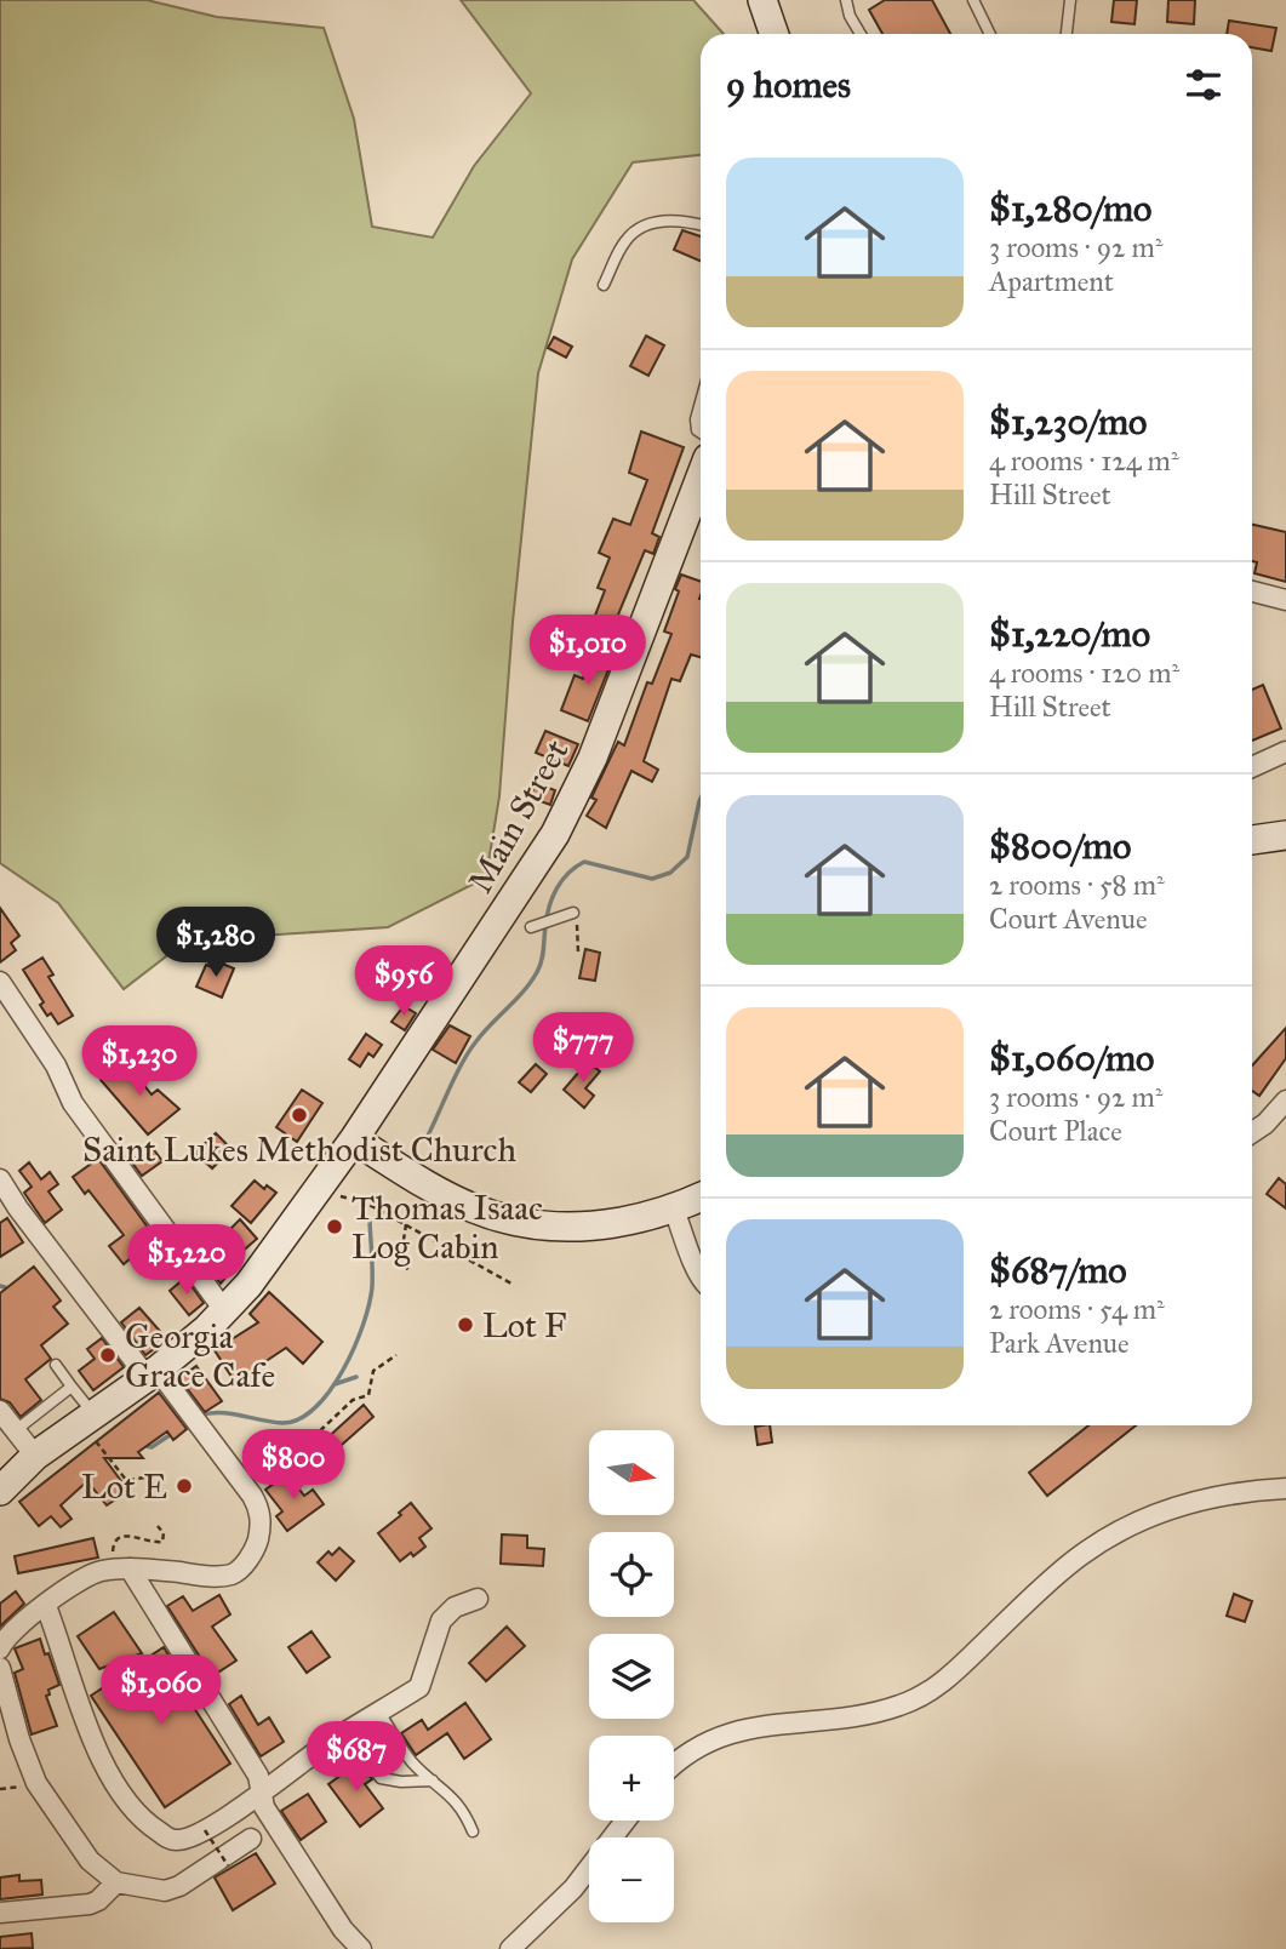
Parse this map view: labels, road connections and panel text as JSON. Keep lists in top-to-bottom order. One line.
{"streets":{"main road":["Main Street"]},"places":["Saint Lukes Methodist Church","Thomas Isaac Log Cabin","Lot F","Georgia Grace Cafe","Lot E"],"north":"right","page":{"heading":"9 homes","list":[{"name":"$1,280/mo","note":"3 rooms · 92 m² · Apartment"},{"name":"$1,230/mo","note":"4 rooms · 124 m² · Hill Street"},{"name":"$1,220/mo","note":"4 rooms · 120 m² · Hill Street"},{"name":"$800/mo","note":"2 rooms · 58 m² · Court Avenue"},{"name":"$1,060/mo","note":"3 rooms · 92 m² · Court Place"},{"name":"$687/mo","note":"2 rooms · 54 m² · Park Avenue"}],"price":["$1,010","$1,280","$956","$777","$1,230","$1,220","$800","$1,060","$687"],"map_buttons":["+","−"]}}
